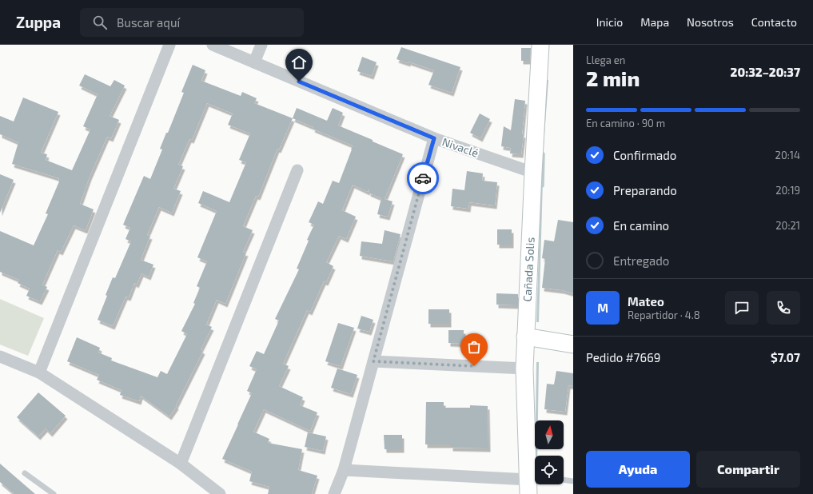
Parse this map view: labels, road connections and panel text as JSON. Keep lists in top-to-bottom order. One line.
{"streets":{"street":["Nivaclé","Cañada Solis"]},"crossings":[["Nivaclé","Cañada Solis"]],"north":"top","page":{"header":"Zuppa","search":"Buscar aquí","nav":["Inicio","Mapa","Nosotros","Contacto"],"heading":["2 min","Llega en","20:32–20:37"],"panel":["Mateo","Repartidor · 4.8","Pedido #7669","$7.07"],"bar":"En camino · 90 m","list":[["Confirmado","20:14"],["Preparando","20:19"],["En camino","20:21"],"Entregado"],"round":"M","buttons":["Ayuda","Compartir"]}}
